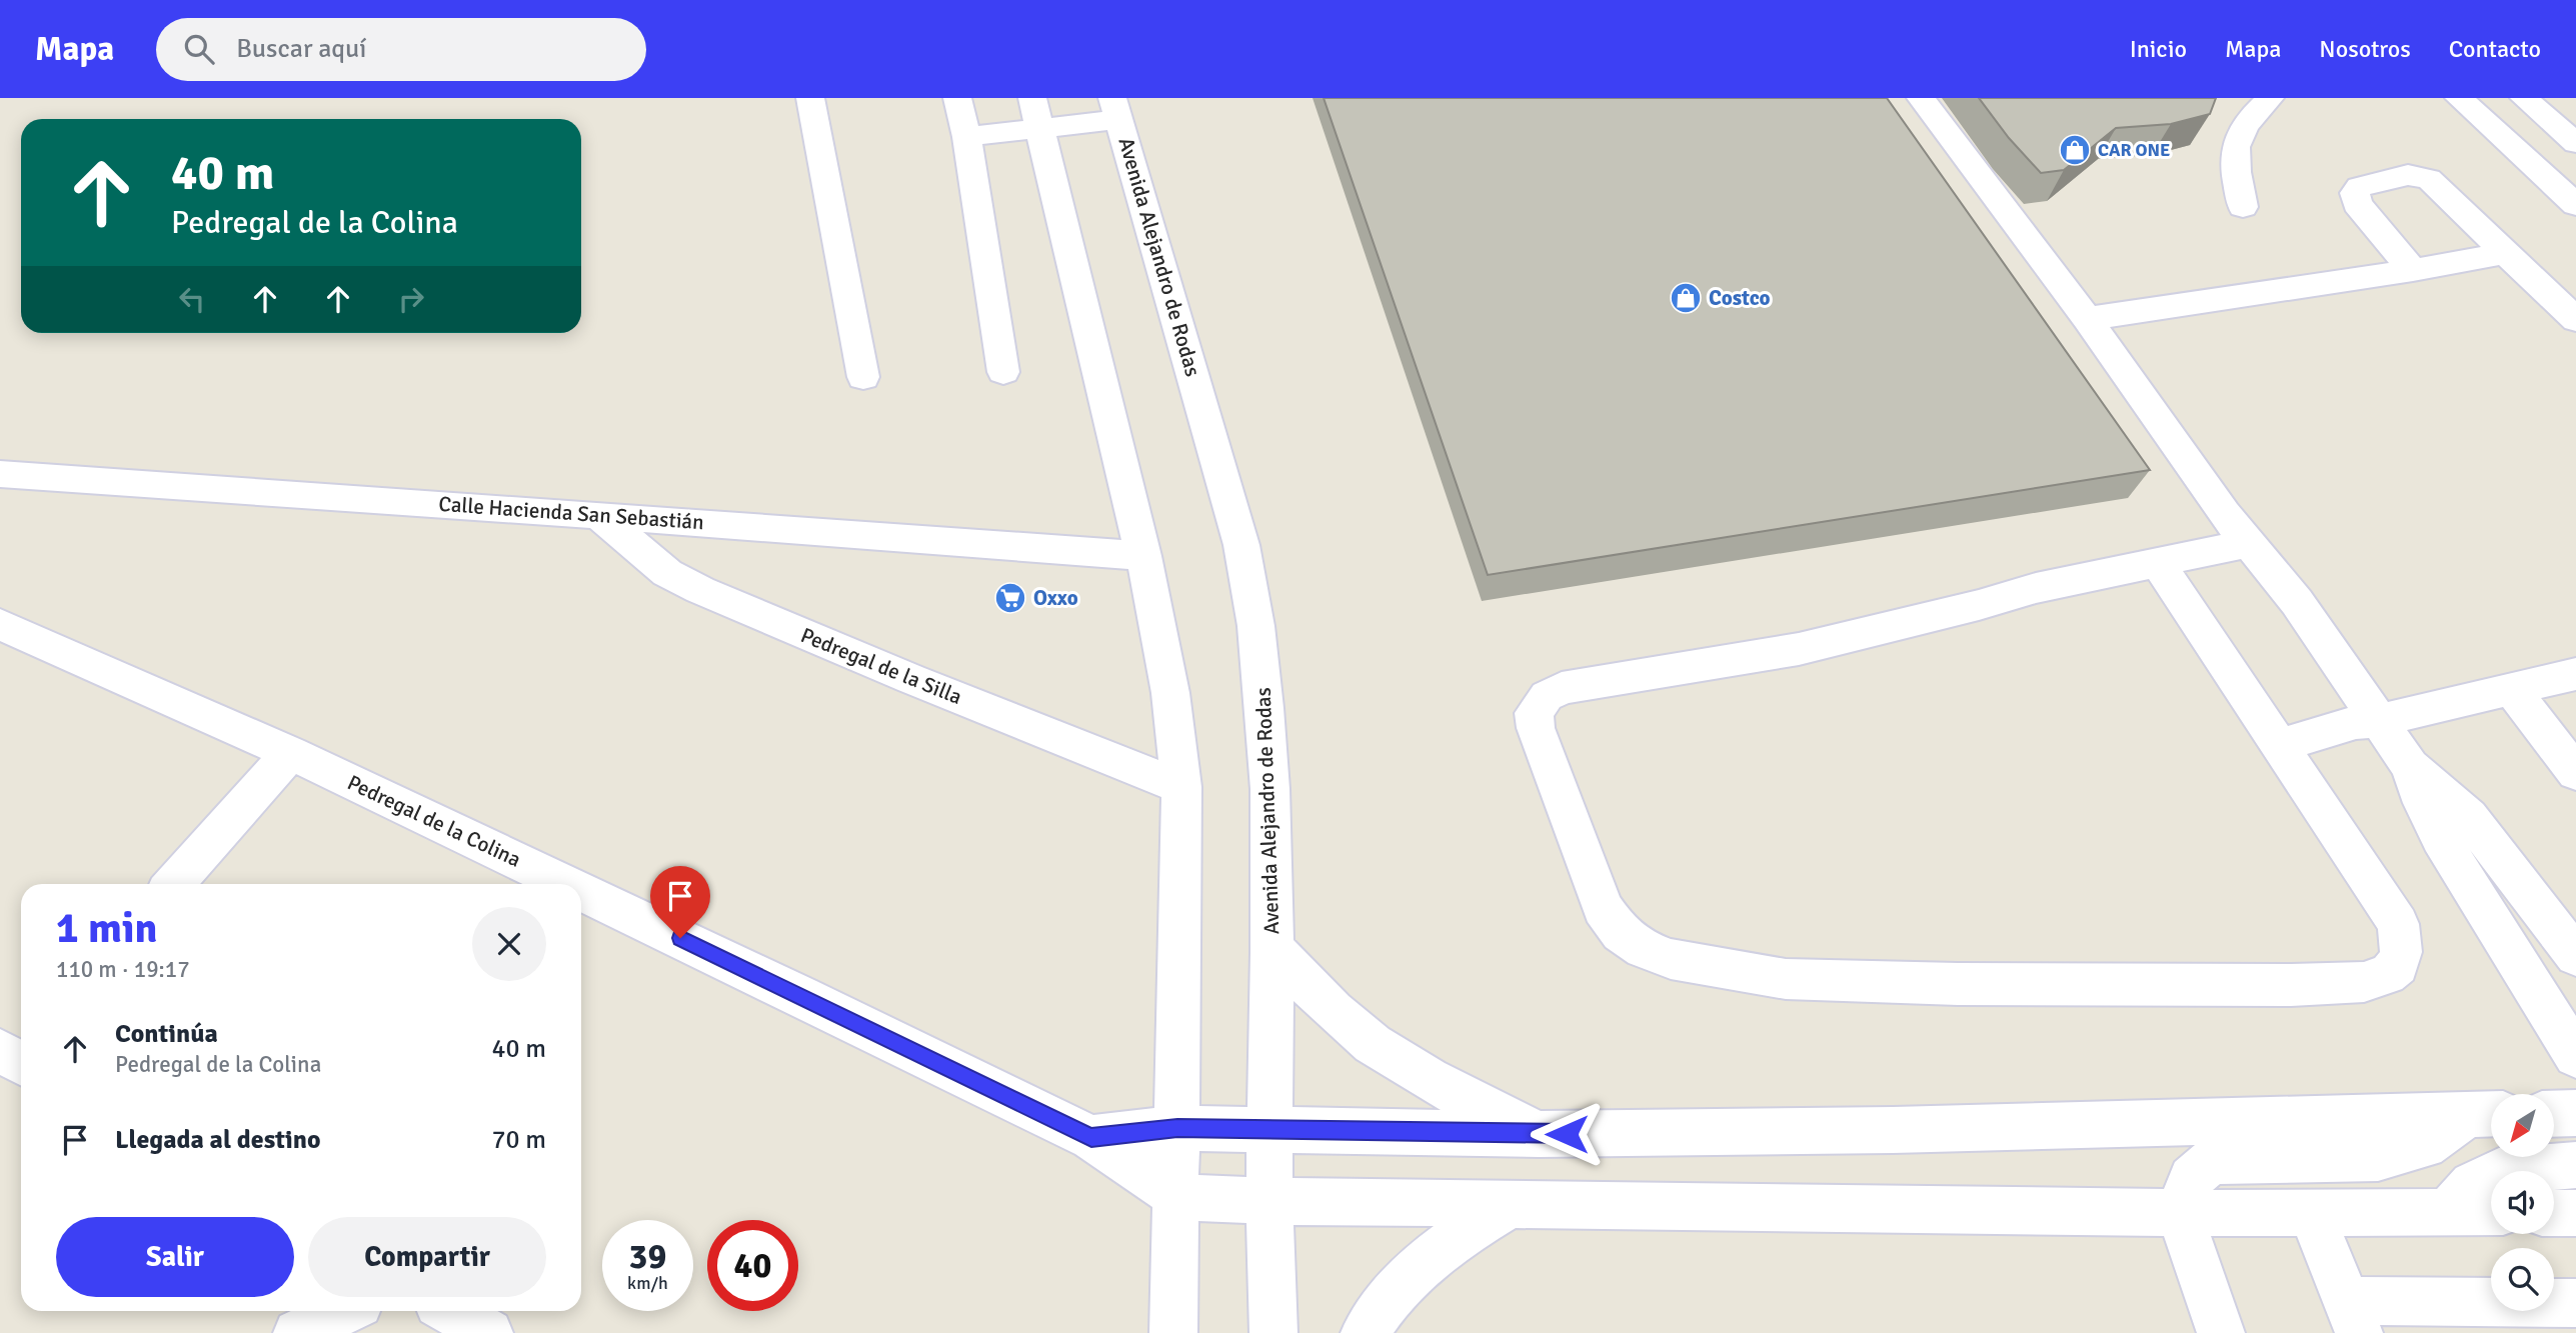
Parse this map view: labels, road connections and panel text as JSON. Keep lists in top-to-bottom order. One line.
{"streets":{"street":["Avenida Alejandro de Rodas","Calle Hacienda San Sebastián","Pedregal de la Silla","Pedregal de la Colina"]},"crossings":[["Calle Hacienda San Sebastián","Pedregal de la Silla"]],"places":{"shop":["CAR ONE","Costco"],"supermarket":["Oxxo"]},"north":"bottom left","page":{"header":"Mapa","search":"Buscar aquí","nav":["Inicio","Mapa","Nosotros","Contacto"],"turn":["40 m","Pedregal de la Colina"],"heading":["1 min","110 m · 19:17"],"list":[{"name":"Continúa","note":"Pedregal de la Colina","value":"40 m"},{"name":"Llegada al destino","value":"70 m"}],"buttons":["Salir","Compartir"],"speed":"39 km/h","limit":"40"}}
